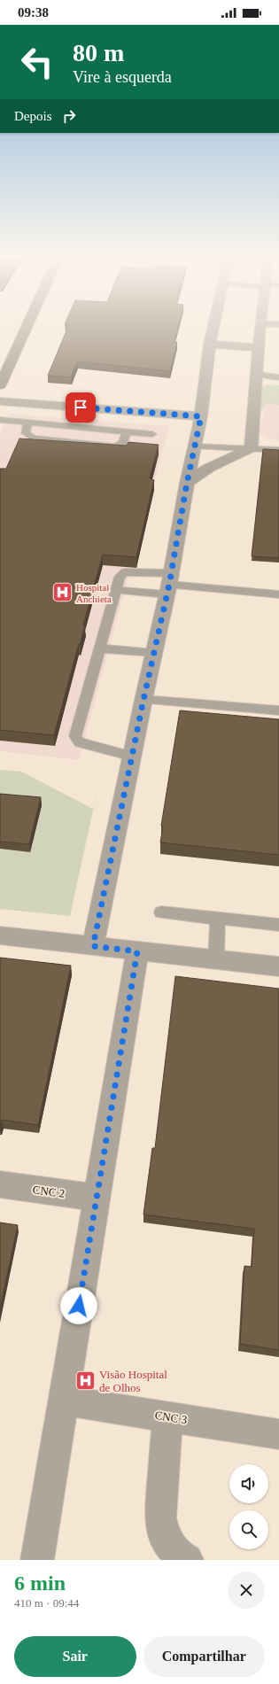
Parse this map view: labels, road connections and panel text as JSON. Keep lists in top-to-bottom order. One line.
{"streets":{"street":["CNC 2","CNC 3"]},"places":{"hospital":["Hospital Anchieta","Visão Hospital de Olhos"]},"page":{"status":"09:38","turn":["80 m","Vire à esquerda"],"then":"Depois","heading":["6 min","410 m · 09:44"],"buttons":["Sair","Compartilhar"]}}
